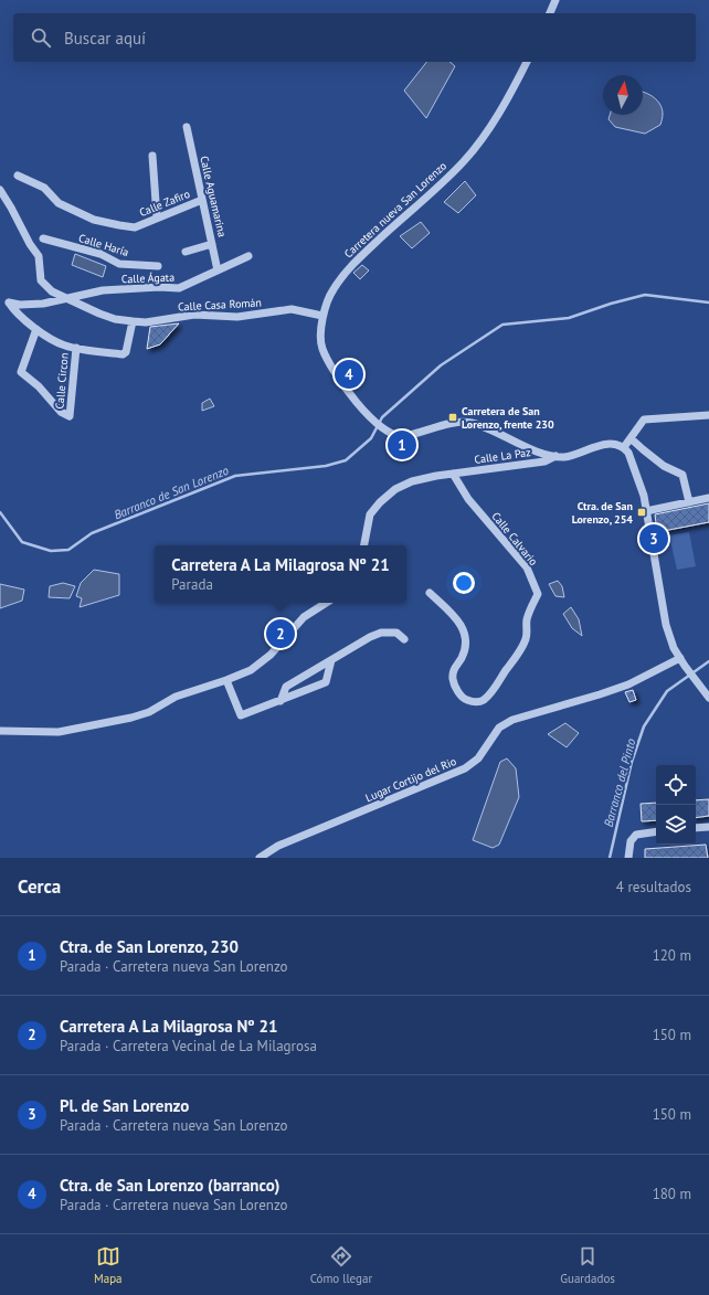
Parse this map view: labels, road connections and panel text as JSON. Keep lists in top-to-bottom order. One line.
{"streets":{"street":["Calle Aguamarina","Calle Zafiro","Carretera nueva San Lorenzo","Calle Haría","Calle Ágata","Calle Casa Román","Calle Circon","Calle La Paz","Calle Calvario","Lugar Cortijo del Rio"]},"crossings":[["Calle Aguamarina","Calle Zafiro"],["Calle Aguamarina","Calle Ágata"],["Carretera nueva San Lorenzo","Calle Casa Román"],["Carretera nueva San Lorenzo","Calle La Paz"],["Calle Ágata","Calle Casa Román"],["Calle La Paz","Calle Calvario"]],"water":["Barranco de San Lorenzo","Barranco del Pinto"],"places":{"transit":["Carretera de San Lorenzo, frente 230","Ctra. de San Lorenzo, 254"]},"north":"top","page":{"search":"Buscar aquí","pins":["4","1","3","2"],"popup":["Carretera A La Milagrosa Nº 21","Parada"],"heading":["Cerca","4 resultados"],"list":[{"mark":"1","name":"Ctra. de San Lorenzo, 230","note":"Parada · Carretera nueva San Lorenzo","value":"120 m"},{"mark":"2","name":"Carretera A La Milagrosa Nº 21","note":"Parada · Carretera Vecinal de La Milagrosa","value":"150 m"},{"mark":"3","name":"Pl. de San Lorenzo","note":"Parada · Carretera nueva San Lorenzo","value":"150 m"},{"mark":"4","name":"Ctra. de San Lorenzo (barranco)","note":"Parada · Carretera nueva San Lorenzo","value":"180 m"}],"nav":["Mapa","Cómo llegar","Guardados"]}}
